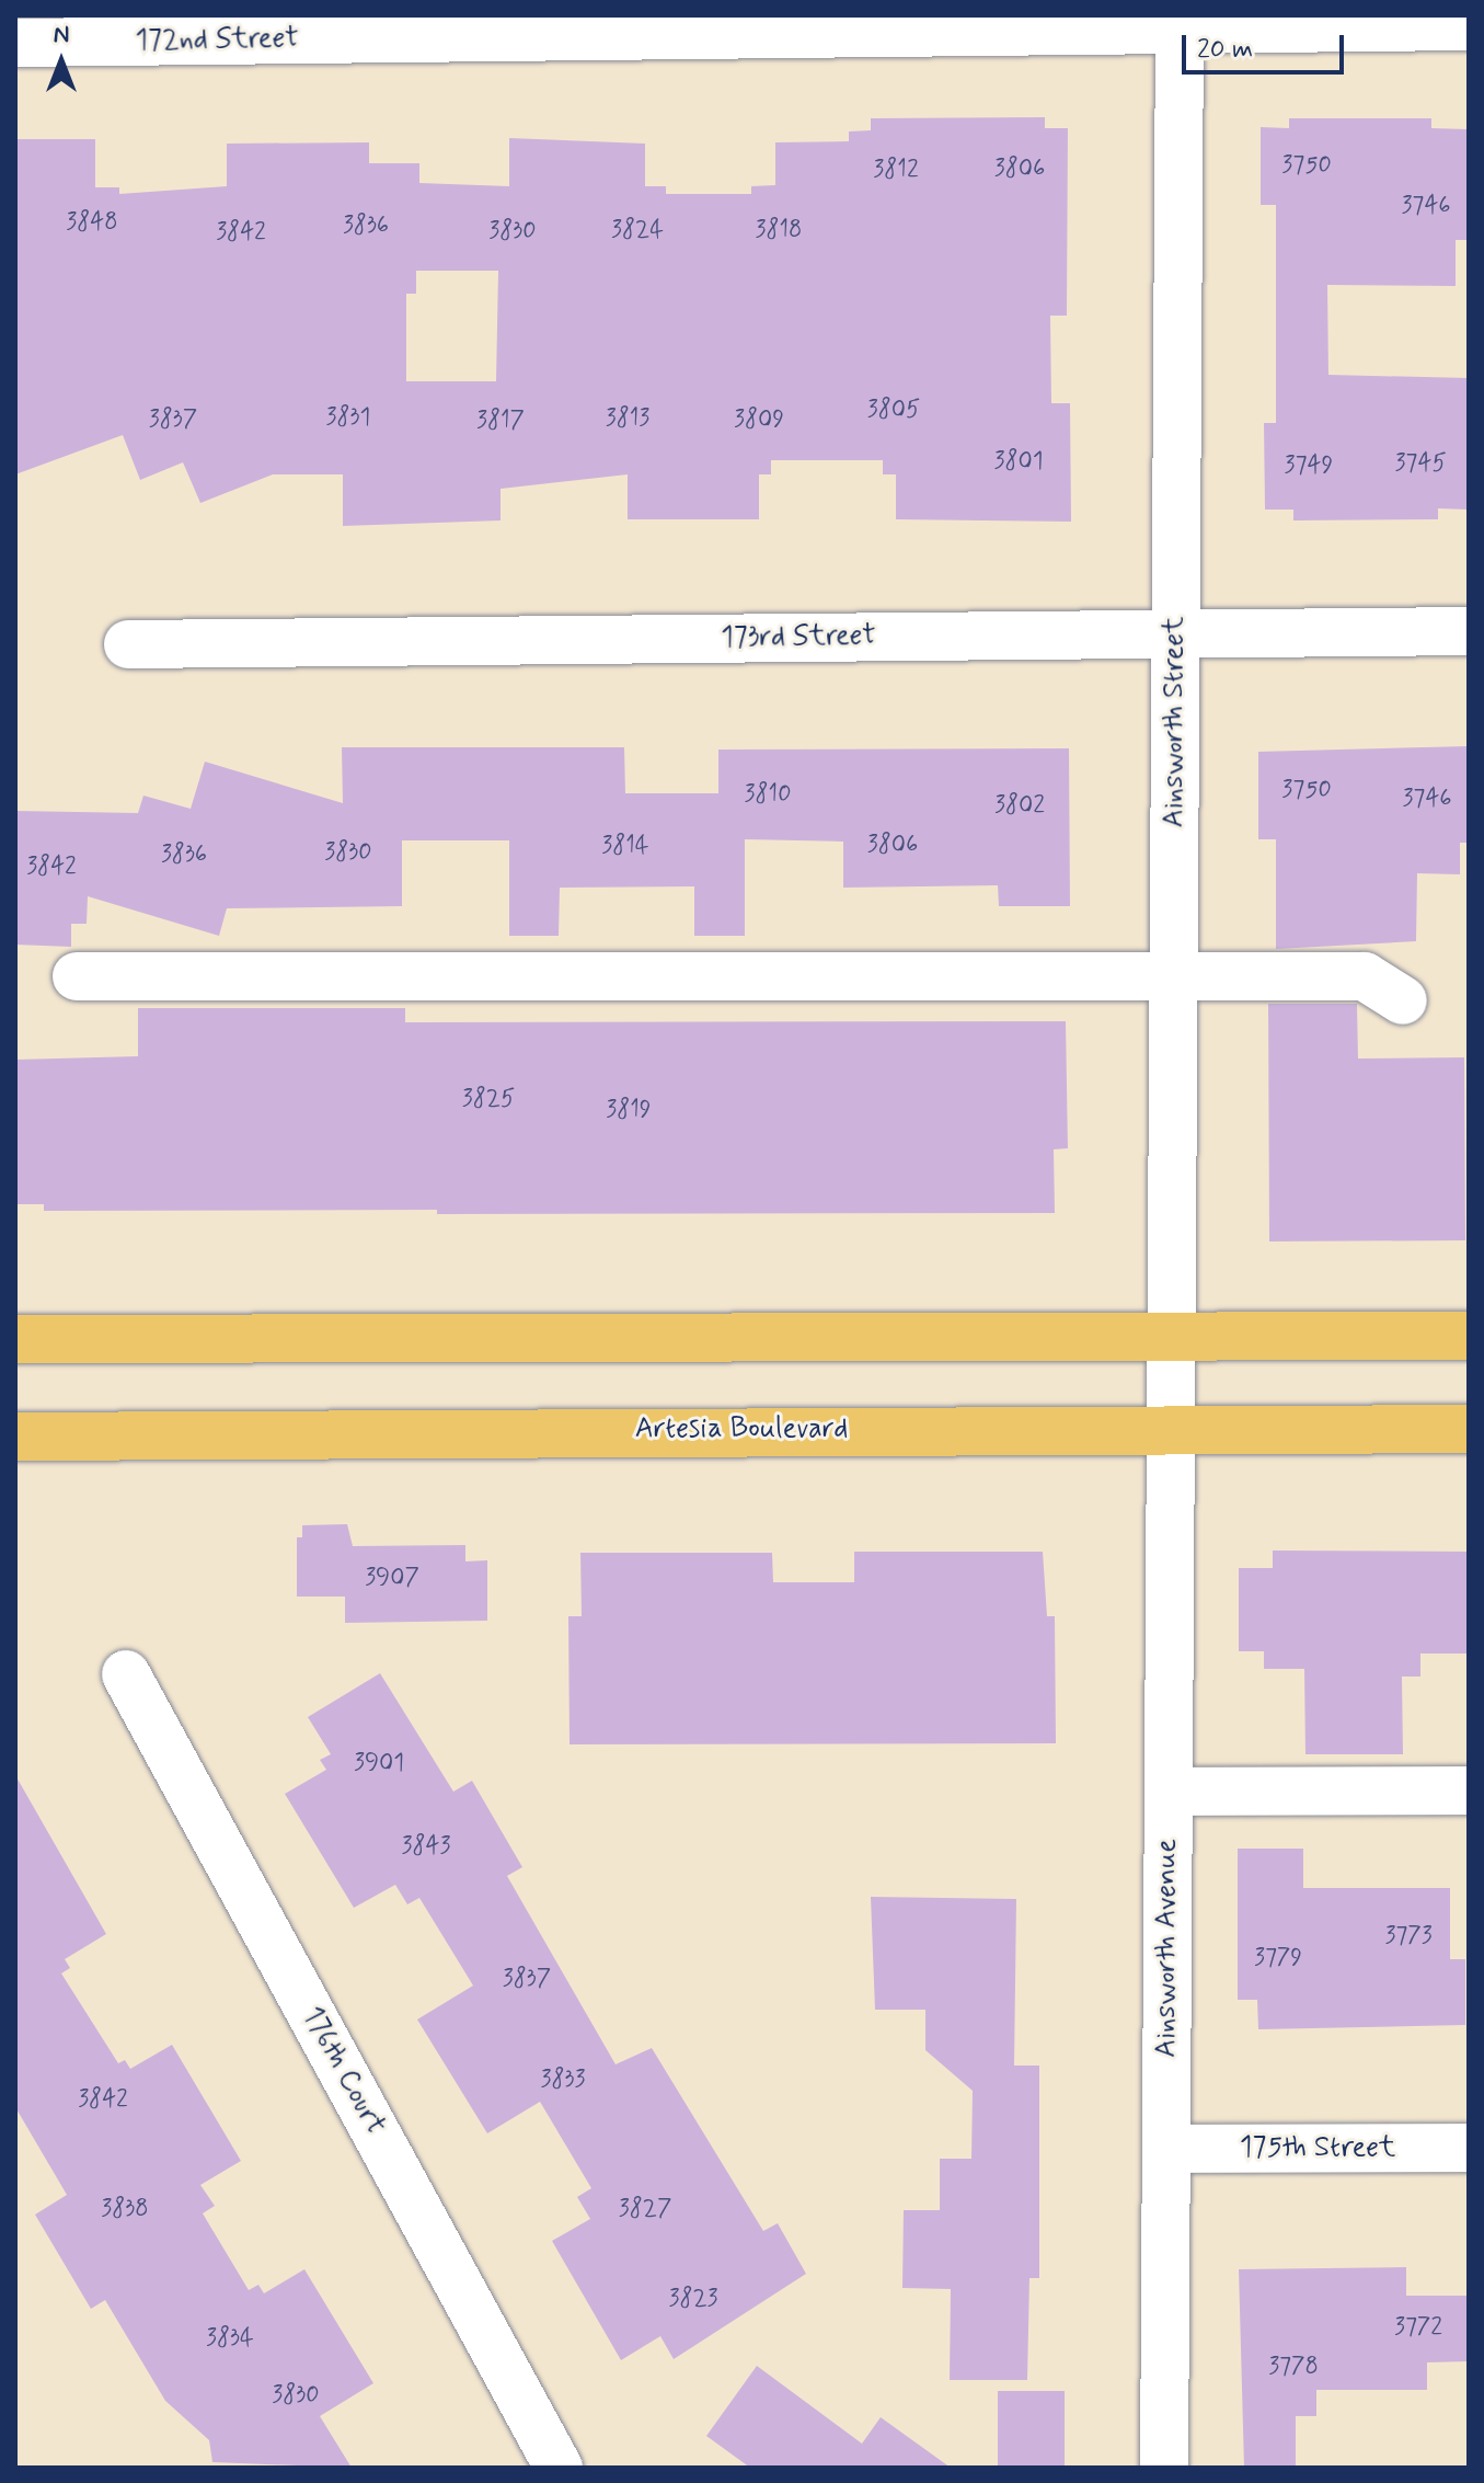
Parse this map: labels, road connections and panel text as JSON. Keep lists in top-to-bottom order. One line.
{"streets":{"main road":["Artesia Boulevard"],"street":["172nd Street","173rd Street","Ainsworth Street","Ainsworth Avenue","176th Court","175th Street"]},"crossings":[["172nd Street","Ainsworth Street"],["173rd Street","Ainsworth Street"],["Ainsworth Street","Artesia Boulevard"],["Ainsworth Street","Ainsworth Avenue"],["Artesia Boulevard","Ainsworth Avenue"],["Ainsworth Avenue","175th Street"]],"house_numbers":["3750","3806","3812","3746","3848","3836","3824","3818","3830","3842","3805","3831","3813","3837","3809","3817","3801","3745","3749","3750","3810","3746","3802","3806","3814","3830","3836","3842","3825","3819","3907","3901","3843","3773","3779","3837","3833","3842","3838","3827","3823","3772","3834","3778","3830"],"scale_bar":"20 m","north":"top"}
